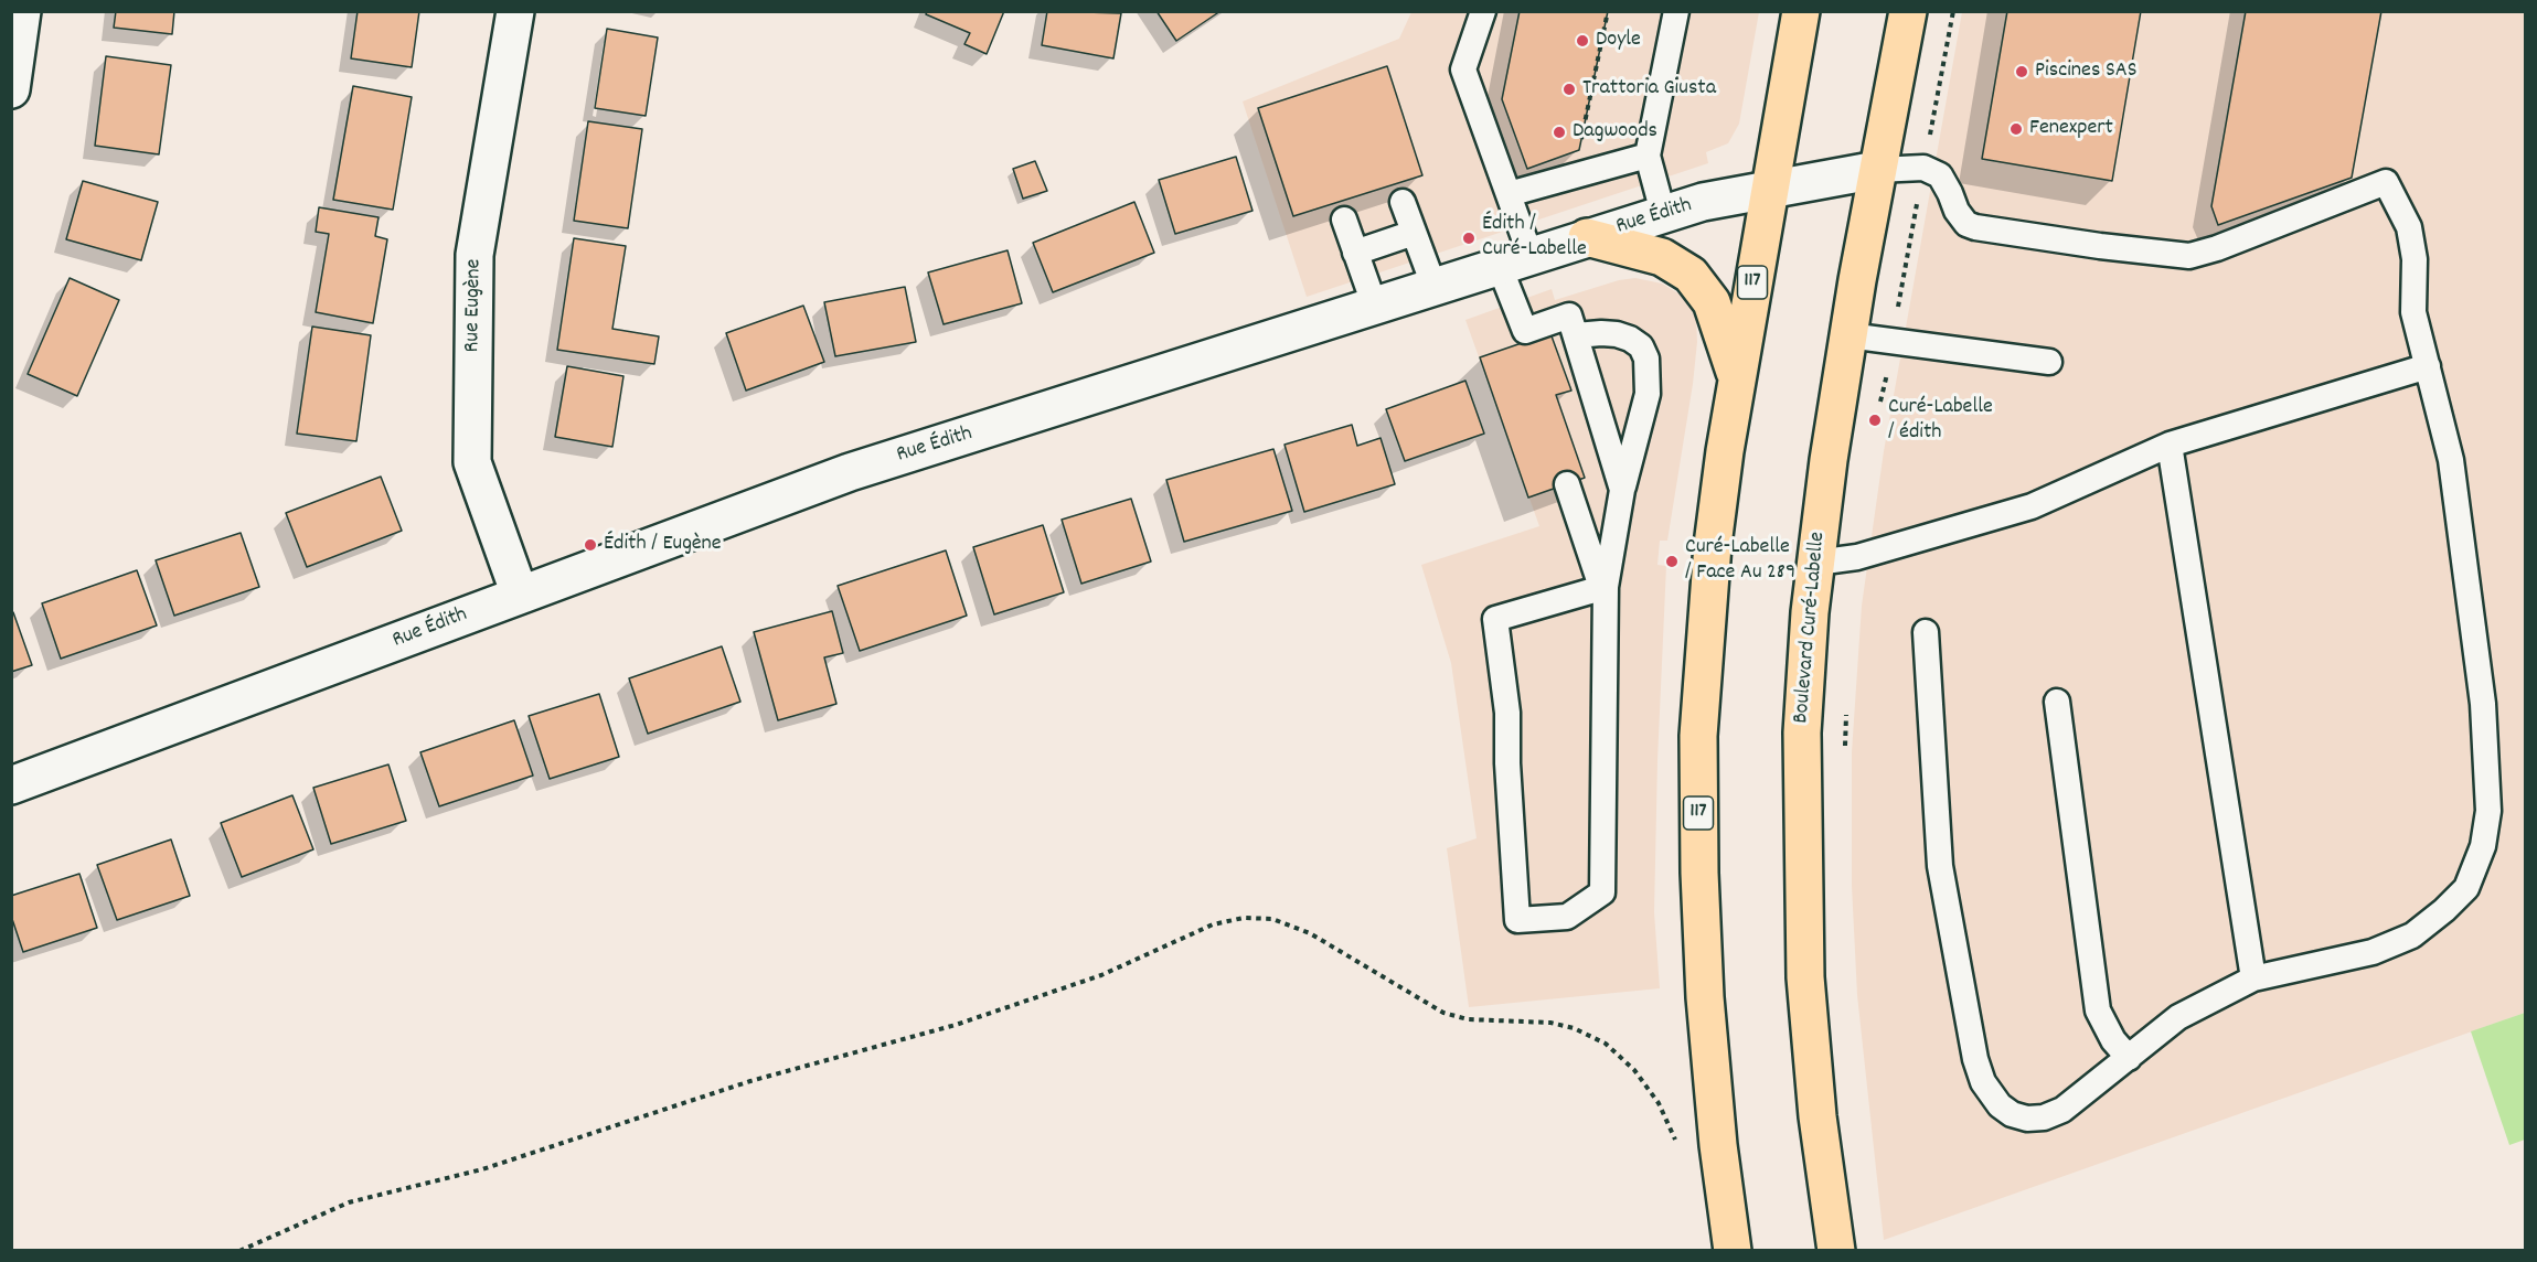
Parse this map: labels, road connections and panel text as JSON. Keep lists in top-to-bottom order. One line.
{"streets":{"main road":["117","Boulevard Curé-Labelle"],"street":["Rue Édith","Rue Eugène"]},"crossings":[["Rue Édith","117"],["Rue Édith","Rue Eugène"],["Rue Édith","Boulevard Curé-Labelle"]],"places":["Doyle","Piscines SAS","Trattoria Giusta","Fenexpert","Dagwoods","Édith / Curé-Labelle","Curé-Labelle / édith","Édith / Eugène","Curé-Labelle / Face Au 289"]}
